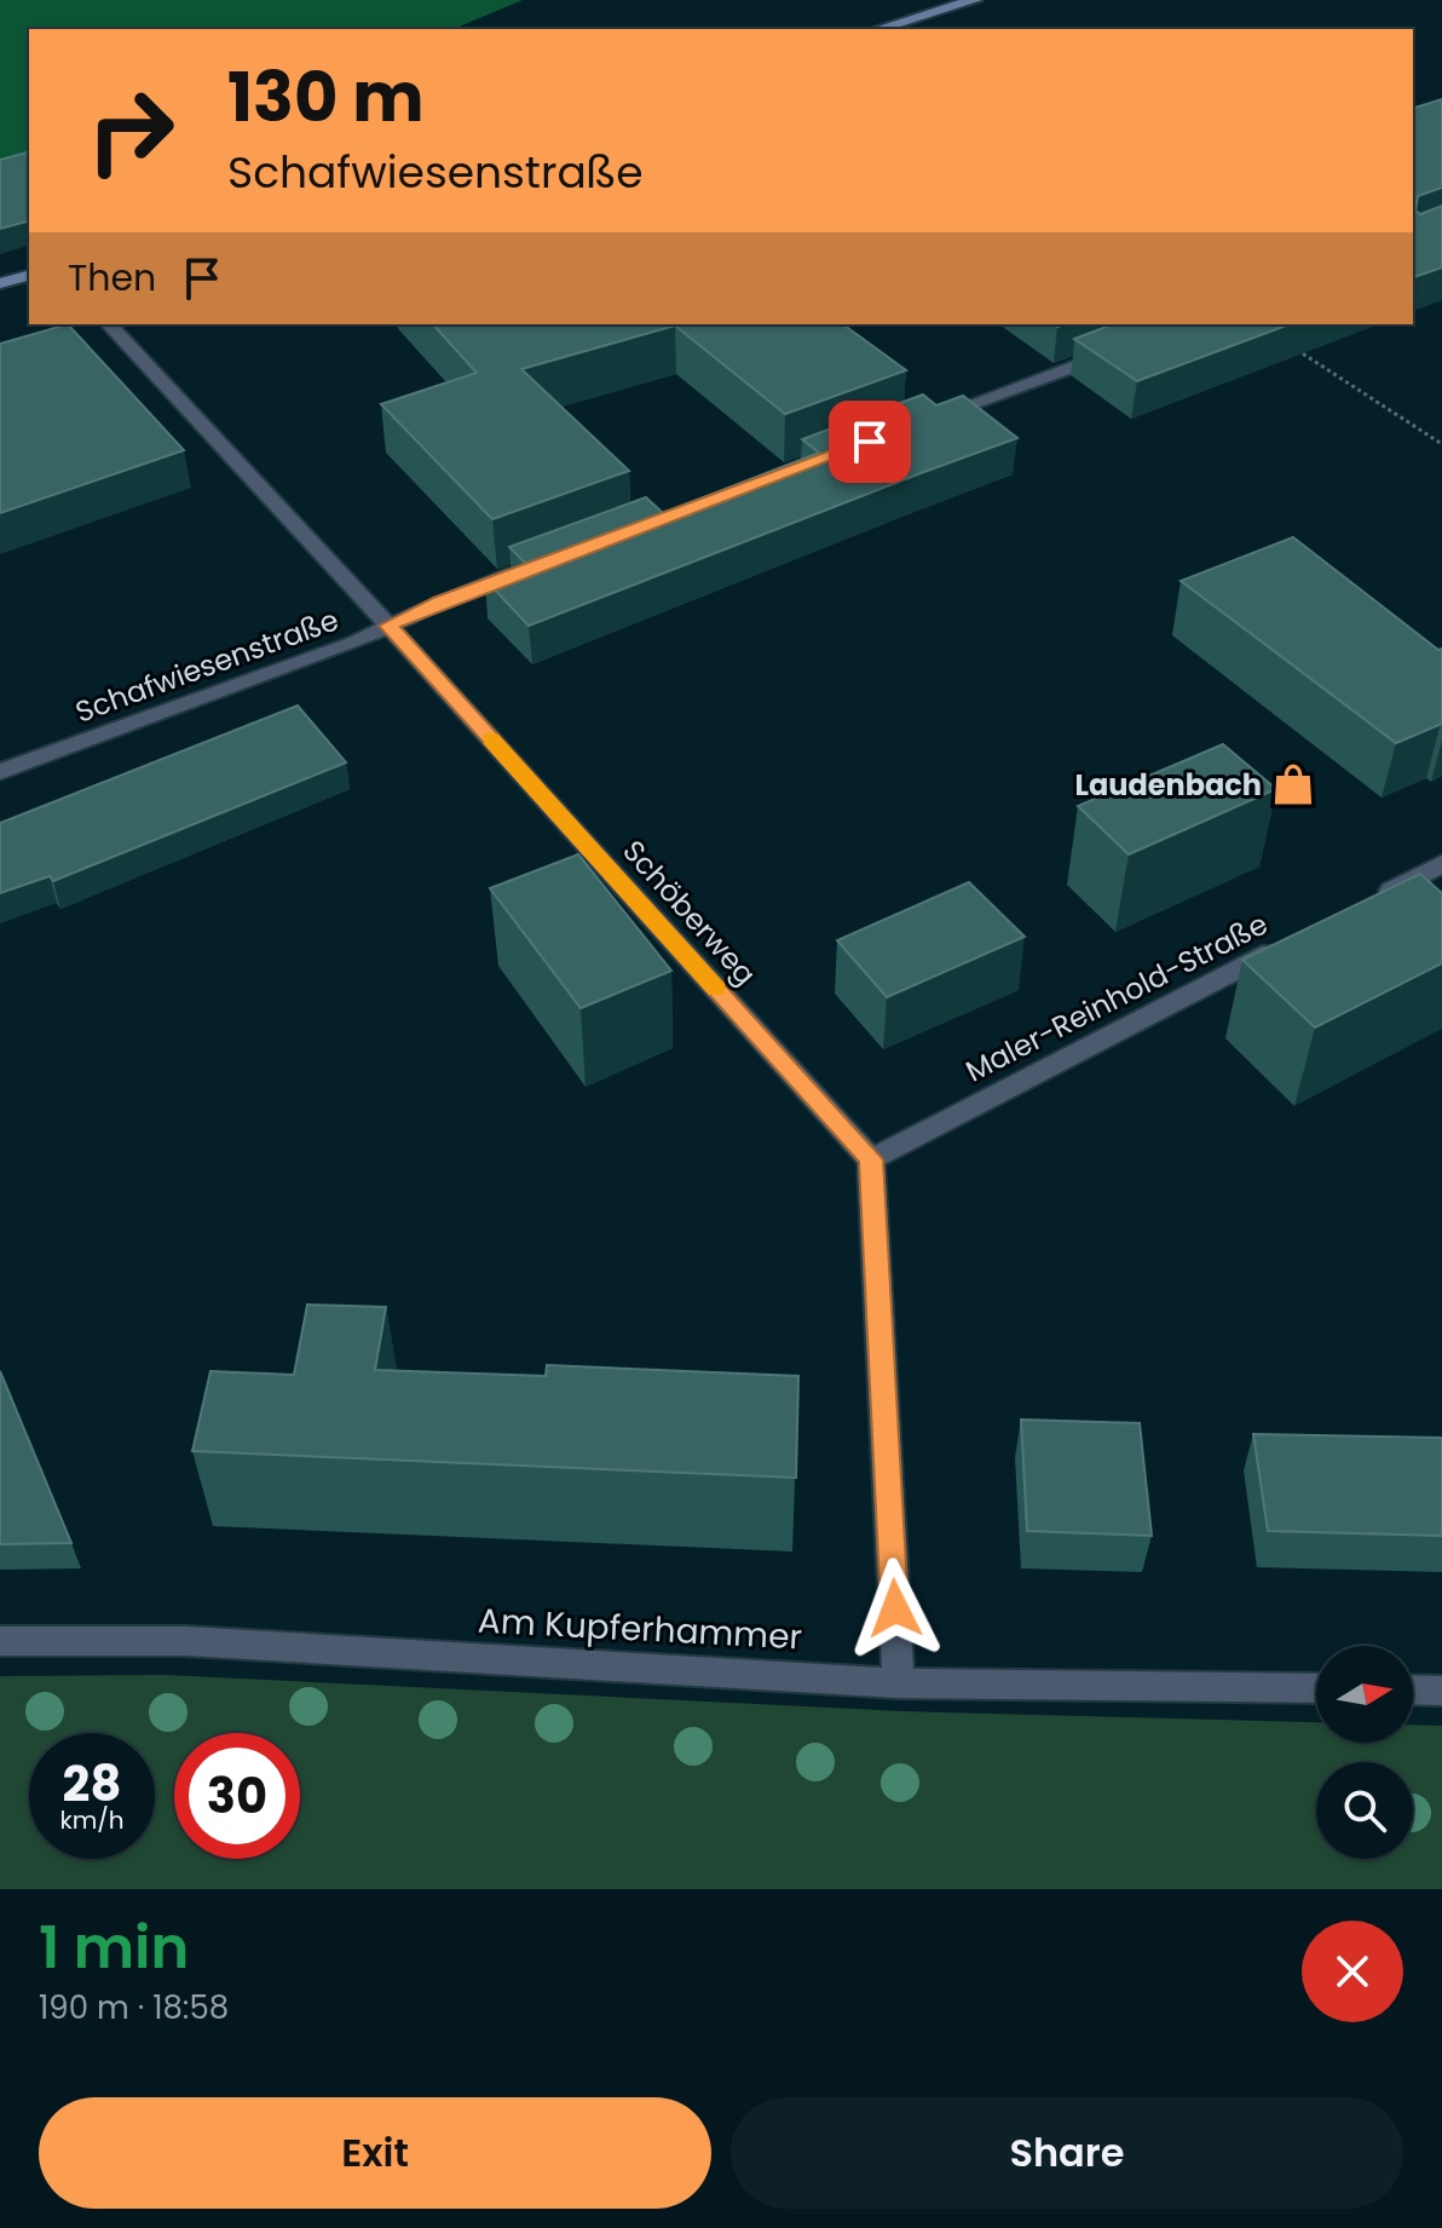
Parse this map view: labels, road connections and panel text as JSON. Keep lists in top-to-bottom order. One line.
{"streets":{"street":["Schafwiesenstraße","Schöberweg","Maler-Reinhold-Straße","Am Kupferhammer"]},"crossings":[["Schafwiesenstraße","Schöberweg"],["Schöberweg","Maler-Reinhold-Straße"]],"places":{"shop":["Laudenbach"]},"north":"right","page":{"turn":["130 m","Schafwiesenstraße"],"then":"Then","speed":"28 km/h","limit":"30","heading":["1 min","190 m · 18:58"],"buttons":["Exit","Share"]}}
